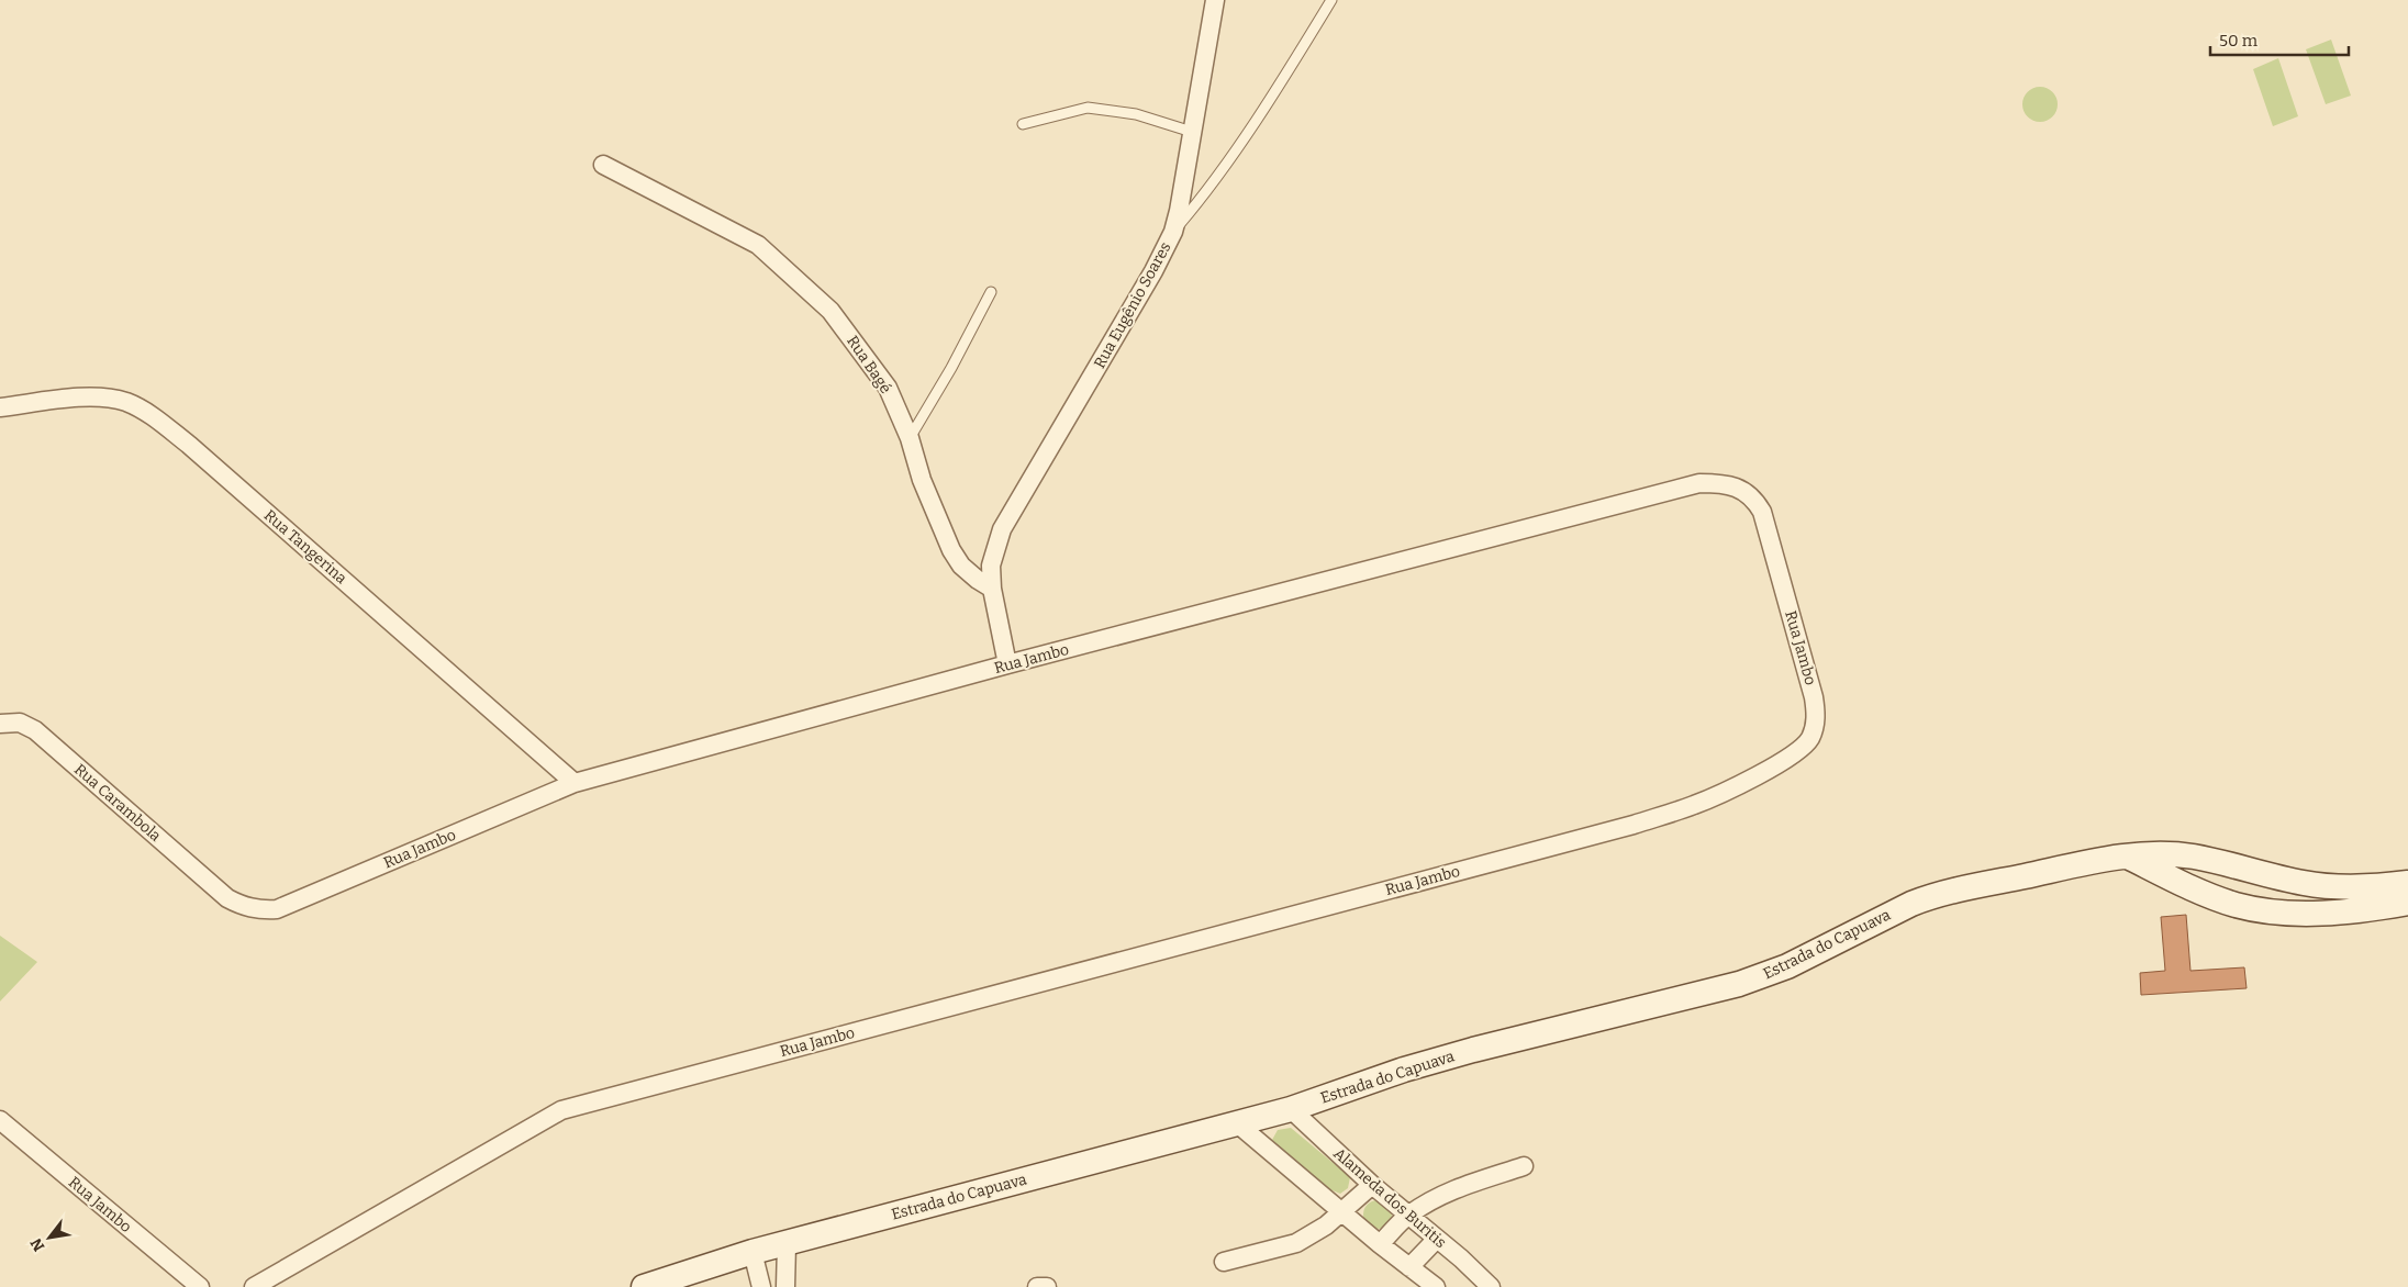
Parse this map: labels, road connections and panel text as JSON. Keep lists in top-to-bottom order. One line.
{"streets":{"main road":["Estrada do Capuava"],"street":["Rua Eugênio Soares","Rua Bagé","Rua Tangerina","Rua Jambo","Rua Carambola","Alameda dos Buritis"]},"crossings":[["Rua Eugênio Soares","Rua Bagé"],["Rua Tangerina","Rua Jambo"],["Rua Jambo","Rua Carambola"],["Estrada do Capuava","Alameda dos Buritis"]],"scale_bar":"50 m","north":"bottom left"}
